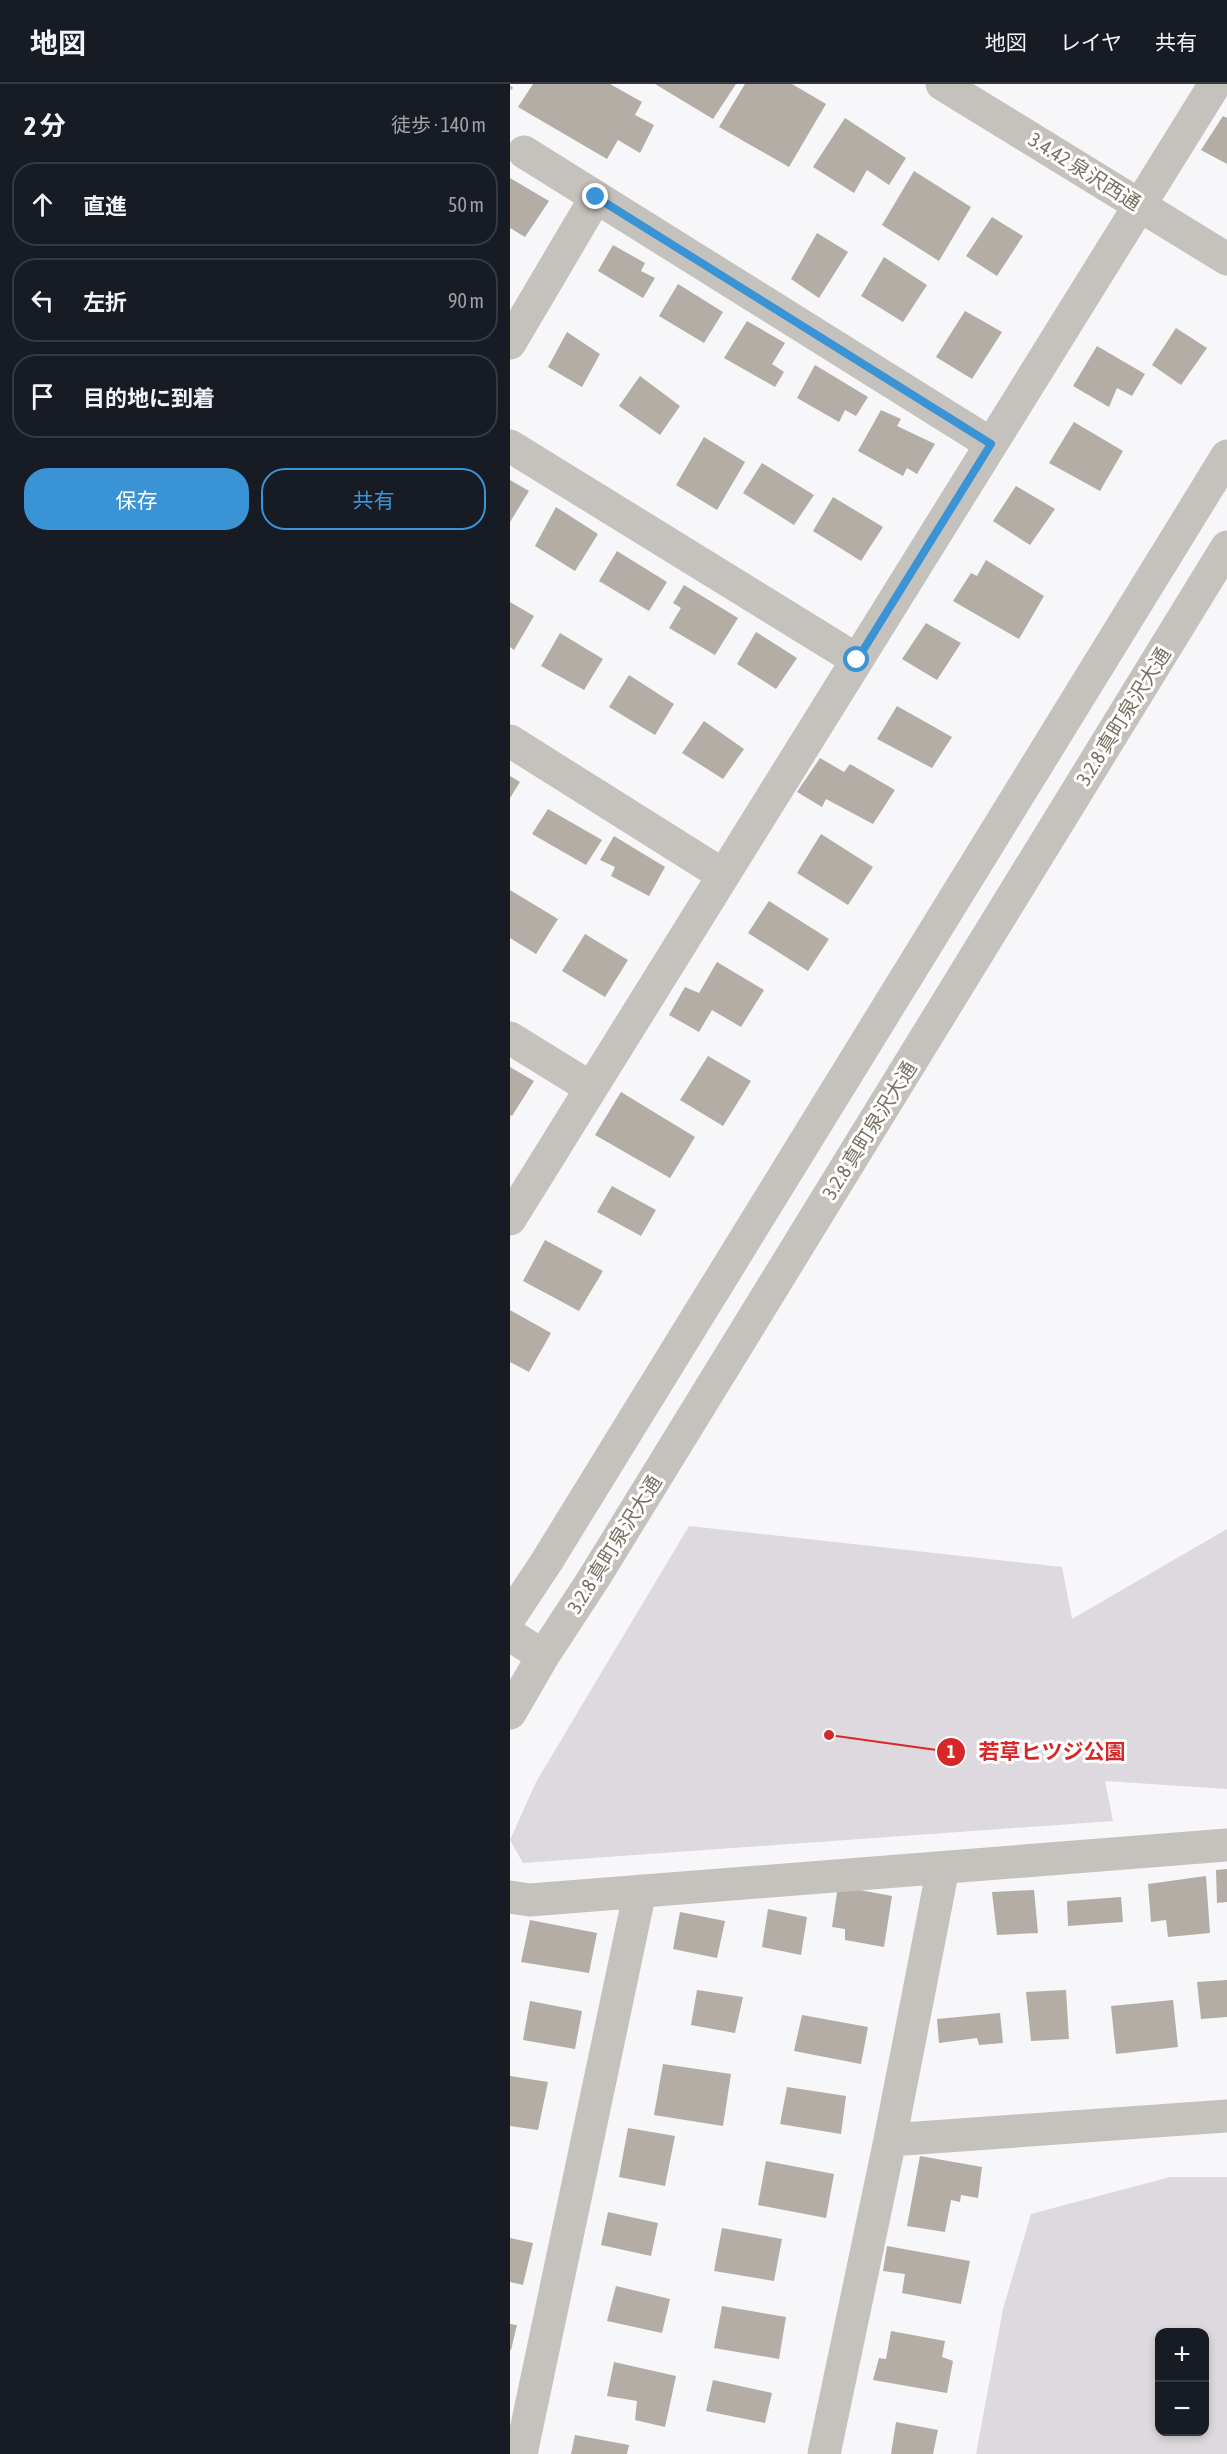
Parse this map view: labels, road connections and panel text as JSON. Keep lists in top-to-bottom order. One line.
{"streets":{"street":["3.4.42 泉沢西通","3.2.8 真町泉沢大通"]},"places":["若草ヒツジ公園"],"page":{"header":"地図","nav":["地図","レイヤ","共有"],"heading":["2 分","徒歩 · 140 m"],"list":[["直進","50 m"],["左折","90 m"],"目的地に到着"],"buttons":["保存","共有"],"map_buttons":["+","−"]}}
